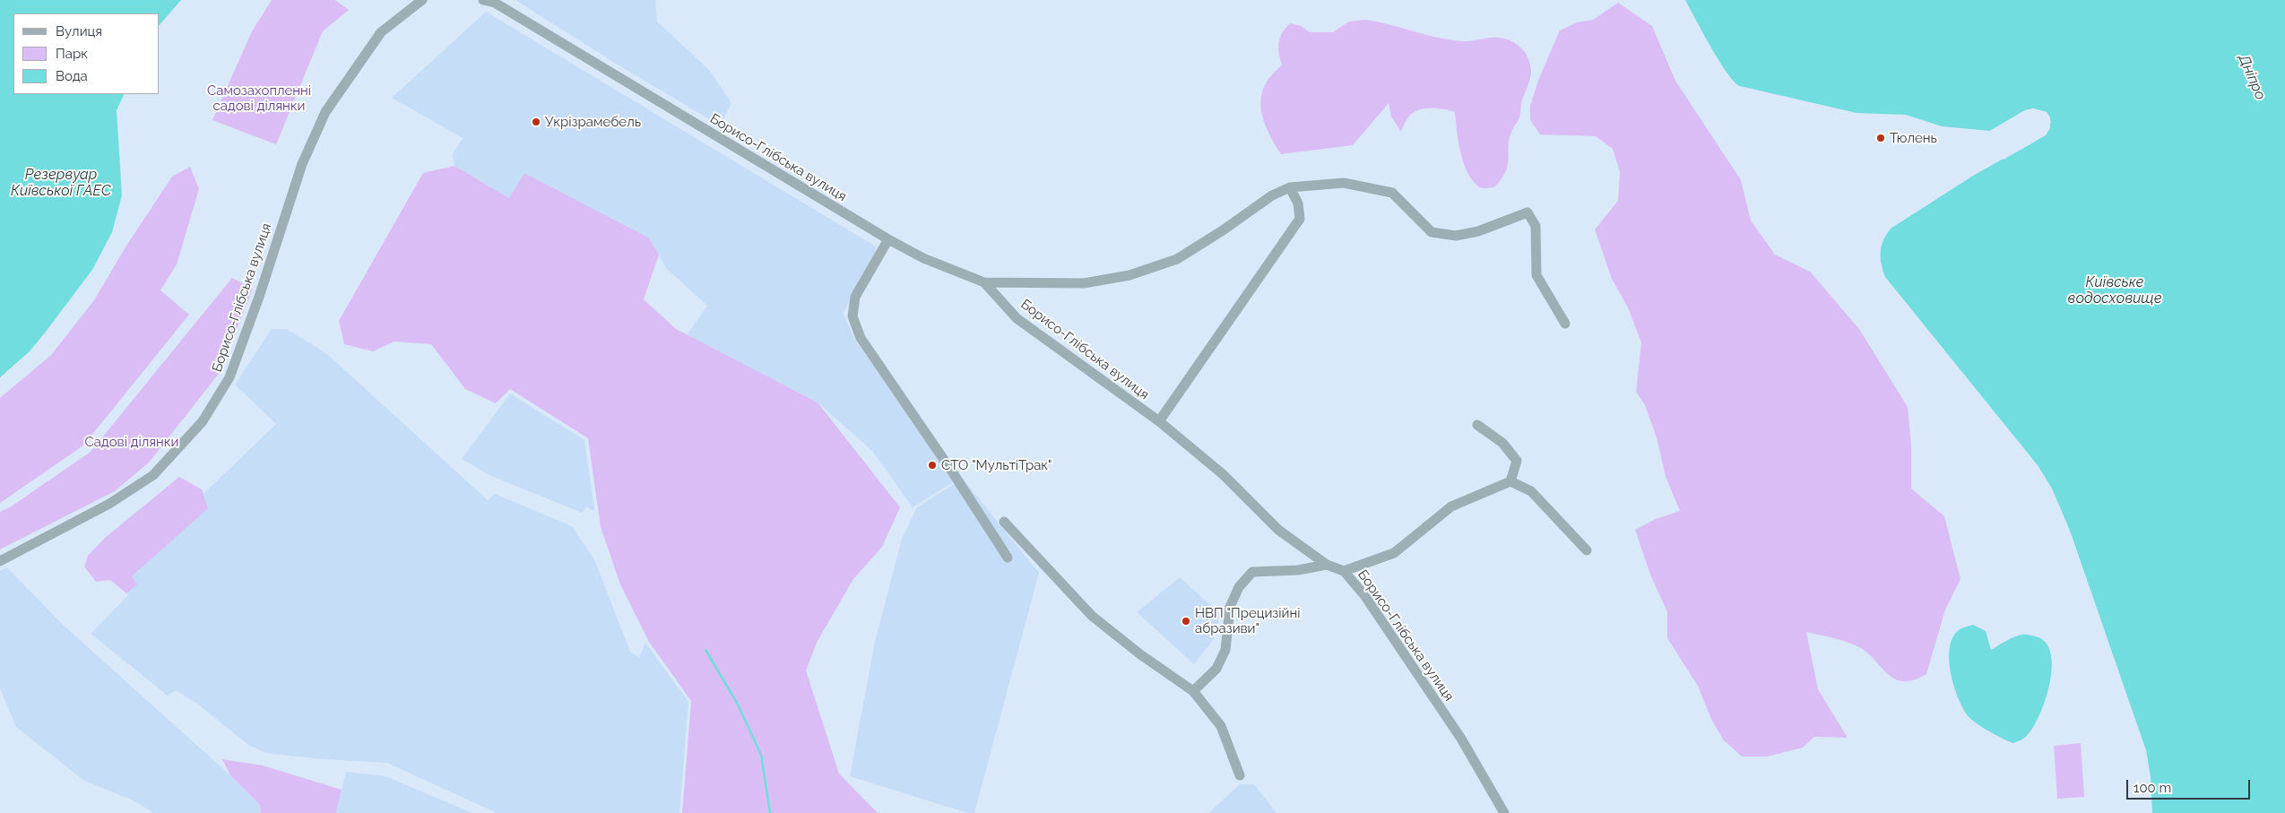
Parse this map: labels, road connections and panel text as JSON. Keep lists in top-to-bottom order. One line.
{"streets":{"street":["Борисо-Глібська вулиця"]},"water":["Дніпро","Резервуар Київської ГАЕС","Київське водосховище"],"parks":["Самозахопленні садові ділянки","Садові ділянки"],"places":["Укрізрамебель","Тюлень","СТО \"МультіТрак\"","НВП \"Прецизійні абразиви\""],"legend":["Вулиця","Парк","Вода"],"scale_bar":"100 m"}
